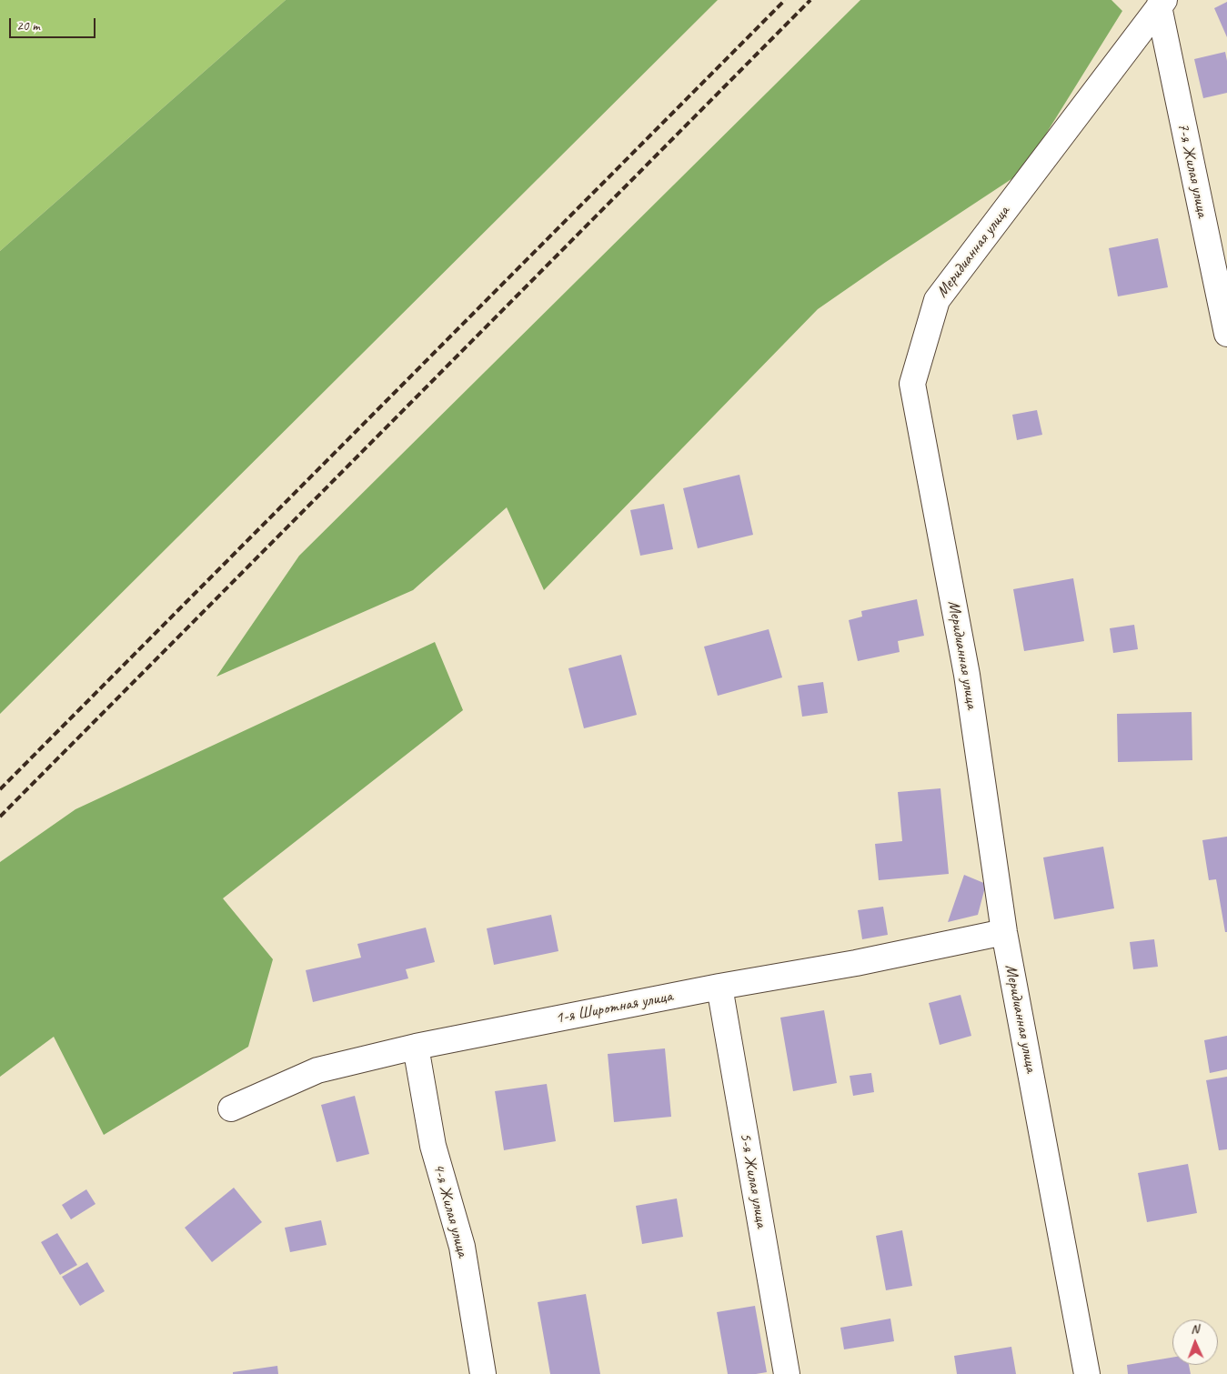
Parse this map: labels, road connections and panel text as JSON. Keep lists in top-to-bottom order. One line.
{"streets":{"street":["7-я Жилая улица","Меридианная улица","1-я Широтная улица","5-я Жилая улица","4-я Жилая улица"]},"crossings":[["7-я Жилая улица","Меридианная улица"],["Меридианная улица","1-я Широтная улица"],["1-я Широтная улица","5-я Жилая улица"],["1-я Широтная улица","4-я Жилая улица"]],"scale_bar":"20 m","north":"top"}
